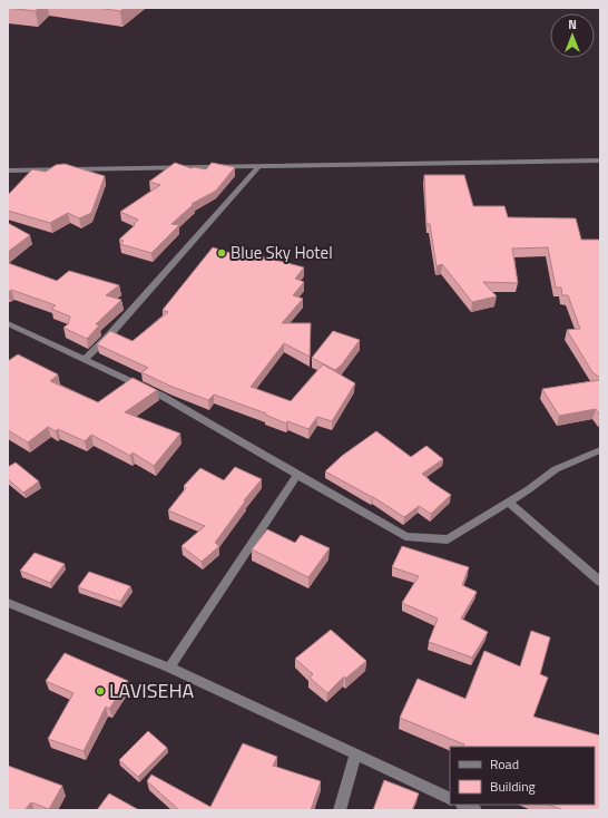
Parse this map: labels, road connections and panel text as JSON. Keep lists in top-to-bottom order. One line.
{"places":["Blue Sky Hotel","LAVISEHA"],"legend":["Road","Building"],"north":"top"}
